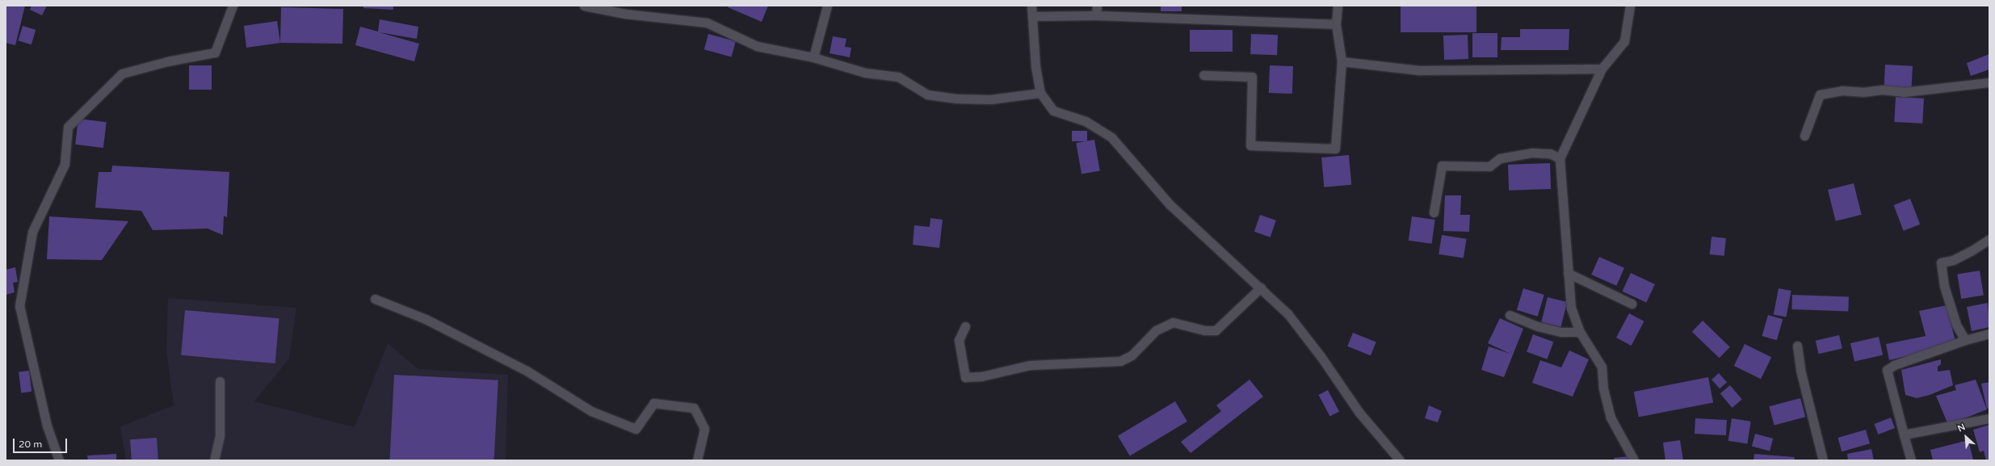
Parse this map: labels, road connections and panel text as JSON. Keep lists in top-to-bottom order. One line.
{"scale_bar":"20 m","north":"top left"}
